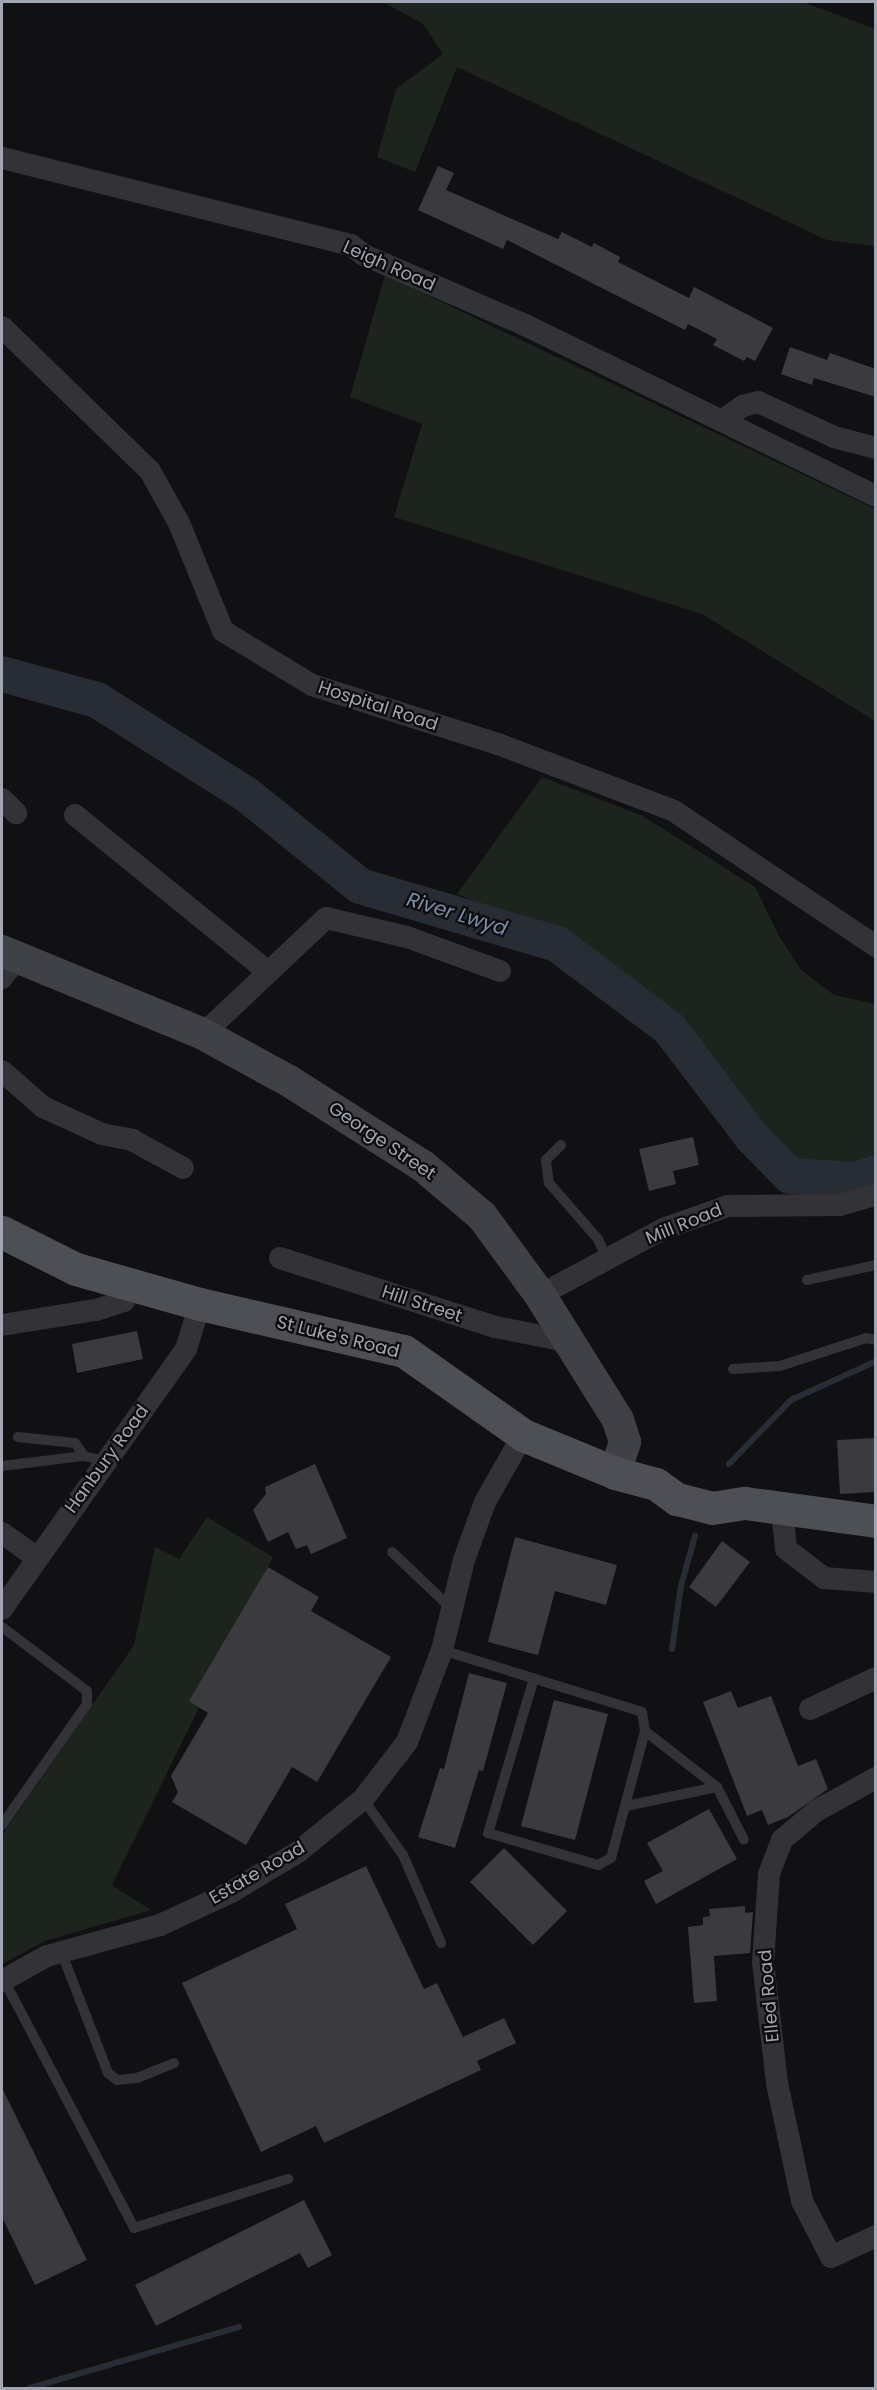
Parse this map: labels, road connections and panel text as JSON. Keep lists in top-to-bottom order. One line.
{"streets":{"main road":["George Street","St Luke's Road"],"street":["Leigh Road","Hospital Road","Mill Road","Hill Street","Hanbury Road","Estate Road","Elled Road"]},"crossings":[["George Street","Mill Road"],["George Street","Hill Street"],["George Street","St Luke's Road"],["St Luke's Road","Hanbury Road"],["St Luke's Road","Estate Road"]],"water":["River Lwyd"]}
